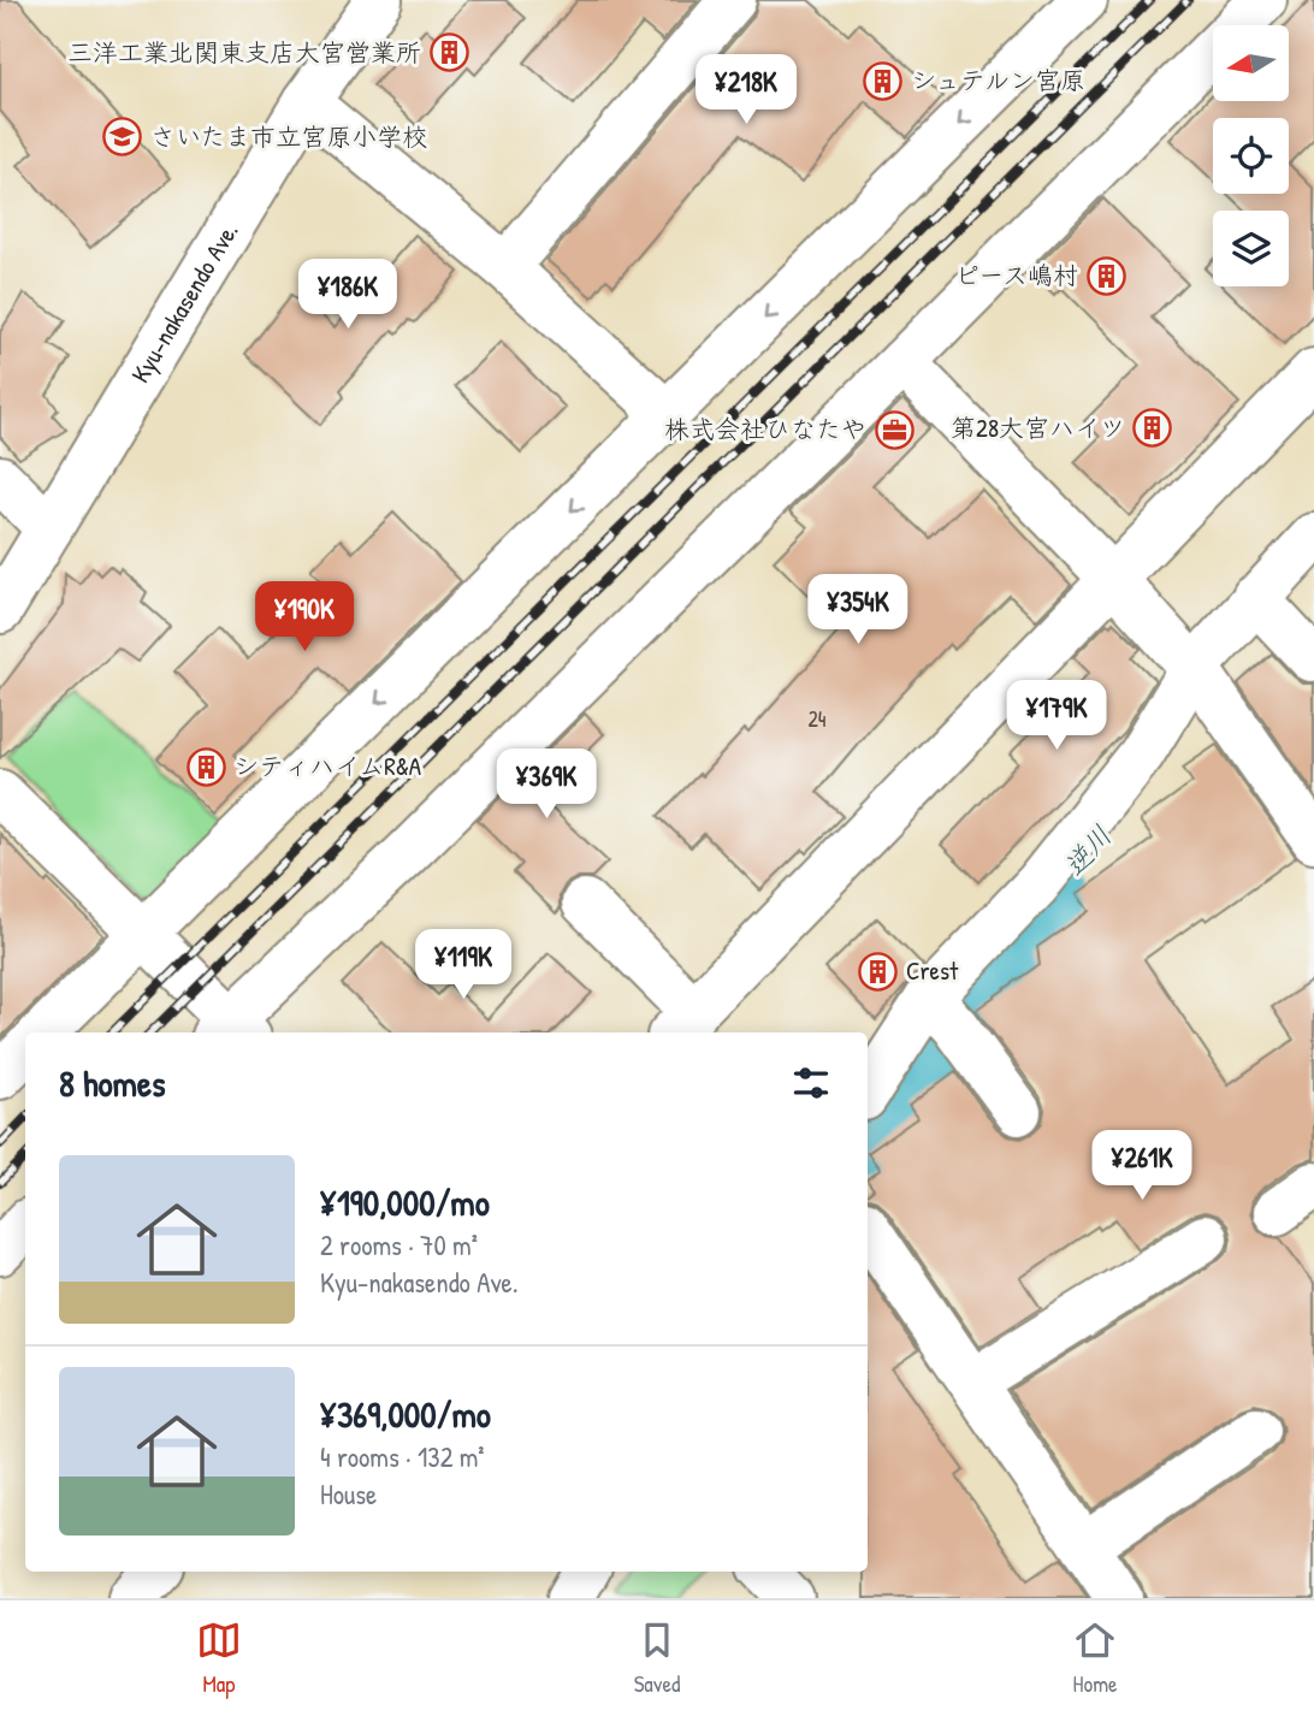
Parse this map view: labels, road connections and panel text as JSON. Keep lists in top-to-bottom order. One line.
{"streets":{"street":["Kyu-nakasendo Ave."]},"water":["逆川"],"places":{"building":["三洋工業北関東支店大宮営業所","シュテルン宮原","ピース嶋村","第28大宮ハイツ","シティハイムR&A","Crest"],"school or university":["さいたま市立宮原小学校"],"office":["株式会社ひなたや"]},"house_numbers":["24"],"north":"left","page":{"price":["¥218K","¥186K","¥354K","¥190K","¥179K","¥369K","¥119K","¥261K"],"heading":"8 homes","list":[{"name":"¥190,000/mo","note":"2 rooms · 70 m² · Kyu-nakasendo Ave."},{"name":"¥369,000/mo","note":"4 rooms · 132 m² · House"}],"tabs":["Map","Saved","Home"]}}
